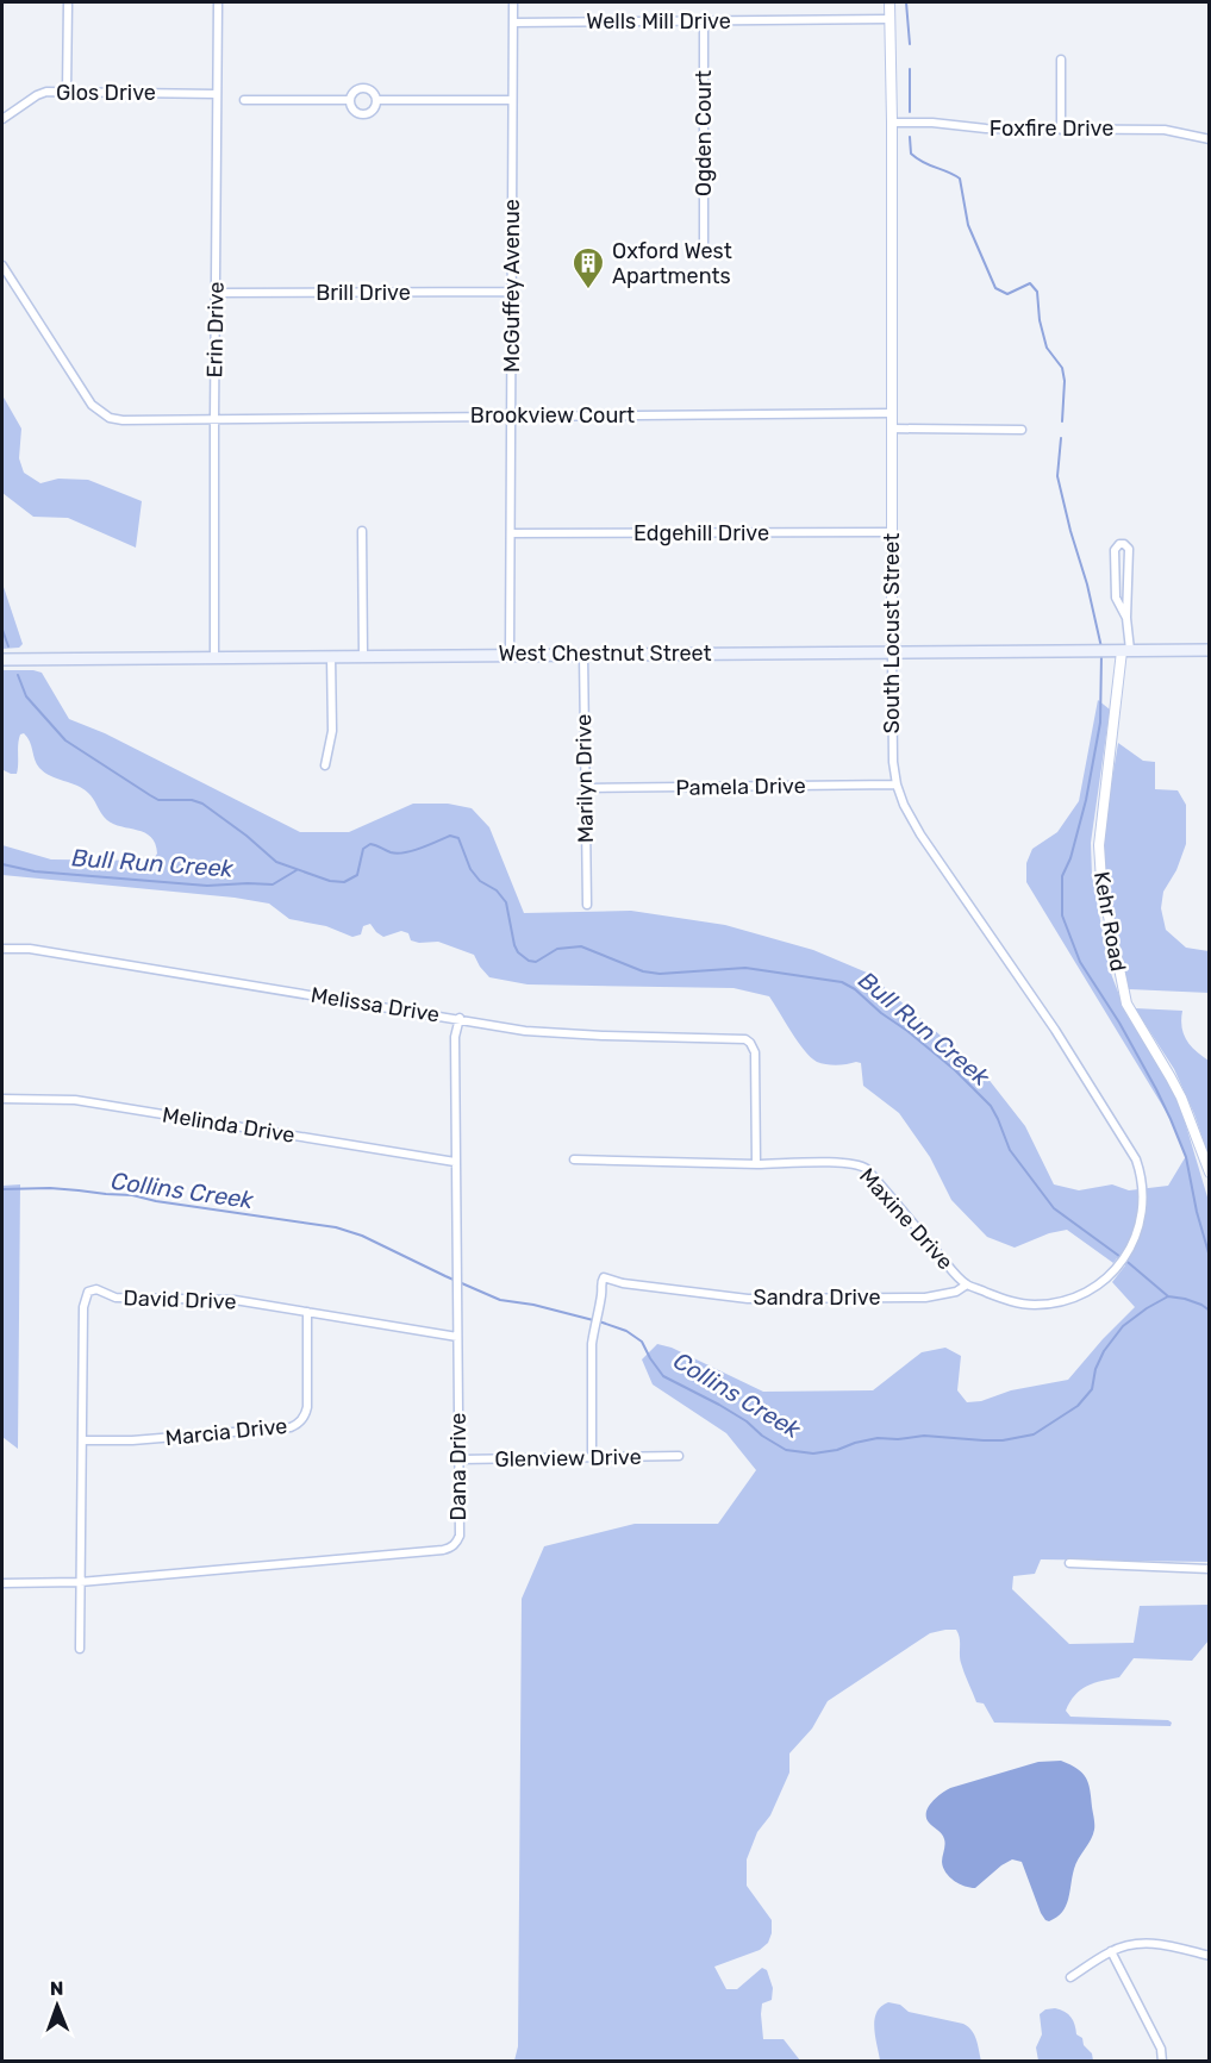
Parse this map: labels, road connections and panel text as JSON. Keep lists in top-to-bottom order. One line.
{"streets":{"main road":["West Chestnut Street"],"street":["Wells Mill Drive","Glos Drive","Foxfire Drive","Ogden Court","McGuffey Avenue","Brill Drive","Erin Drive","Brookview Court","Edgehill Drive","South Locust Street","Marilyn Drive","Pamela Drive","Kehr Road","Melissa Drive","Melinda Drive","Maxine Drive","Sandra Drive","David Drive","Marcia Drive","Glenview Drive","Dana Drive"]},"crossings":[["Wells Mill Drive","Ogden Court"],["Wells Mill Drive","McGuffey Avenue"],["Wells Mill Drive","South Locust Street"],["Glos Drive","Erin Drive"],["Foxfire Drive","South Locust Street"],["McGuffey Avenue","Brill Drive"],["McGuffey Avenue","Brookview Court"],["McGuffey Avenue","Edgehill Drive"],["McGuffey Avenue","West Chestnut Street"],["Brill Drive","Erin Drive"],["Erin Drive","Brookview Court"],["Erin Drive","West Chestnut Street"],["Brookview Court","South Locust Street"],["Edgehill Drive","South Locust Street"],["South Locust Street","West Chestnut Street"],["South Locust Street","Pamela Drive"],["South Locust Street","Maxine Drive"],["South Locust Street","Sandra Drive"],["West Chestnut Street","Marilyn Drive"],["West Chestnut Street","Kehr Road"],["Marilyn Drive","Pamela Drive"],["Melissa Drive","Maxine Drive"],["Melissa Drive","Dana Drive"],["Melinda Drive","Dana Drive"],["Maxine Drive","Sandra Drive"],["Sandra Drive","Glenview Drive"],["David Drive","Marcia Drive"],["David Drive","Dana Drive"],["Glenview Drive","Dana Drive"]],"water":["Bull Run Creek","Collins Creek"],"places":{"building":["Oxford West Apartments"]},"north":"top"}
